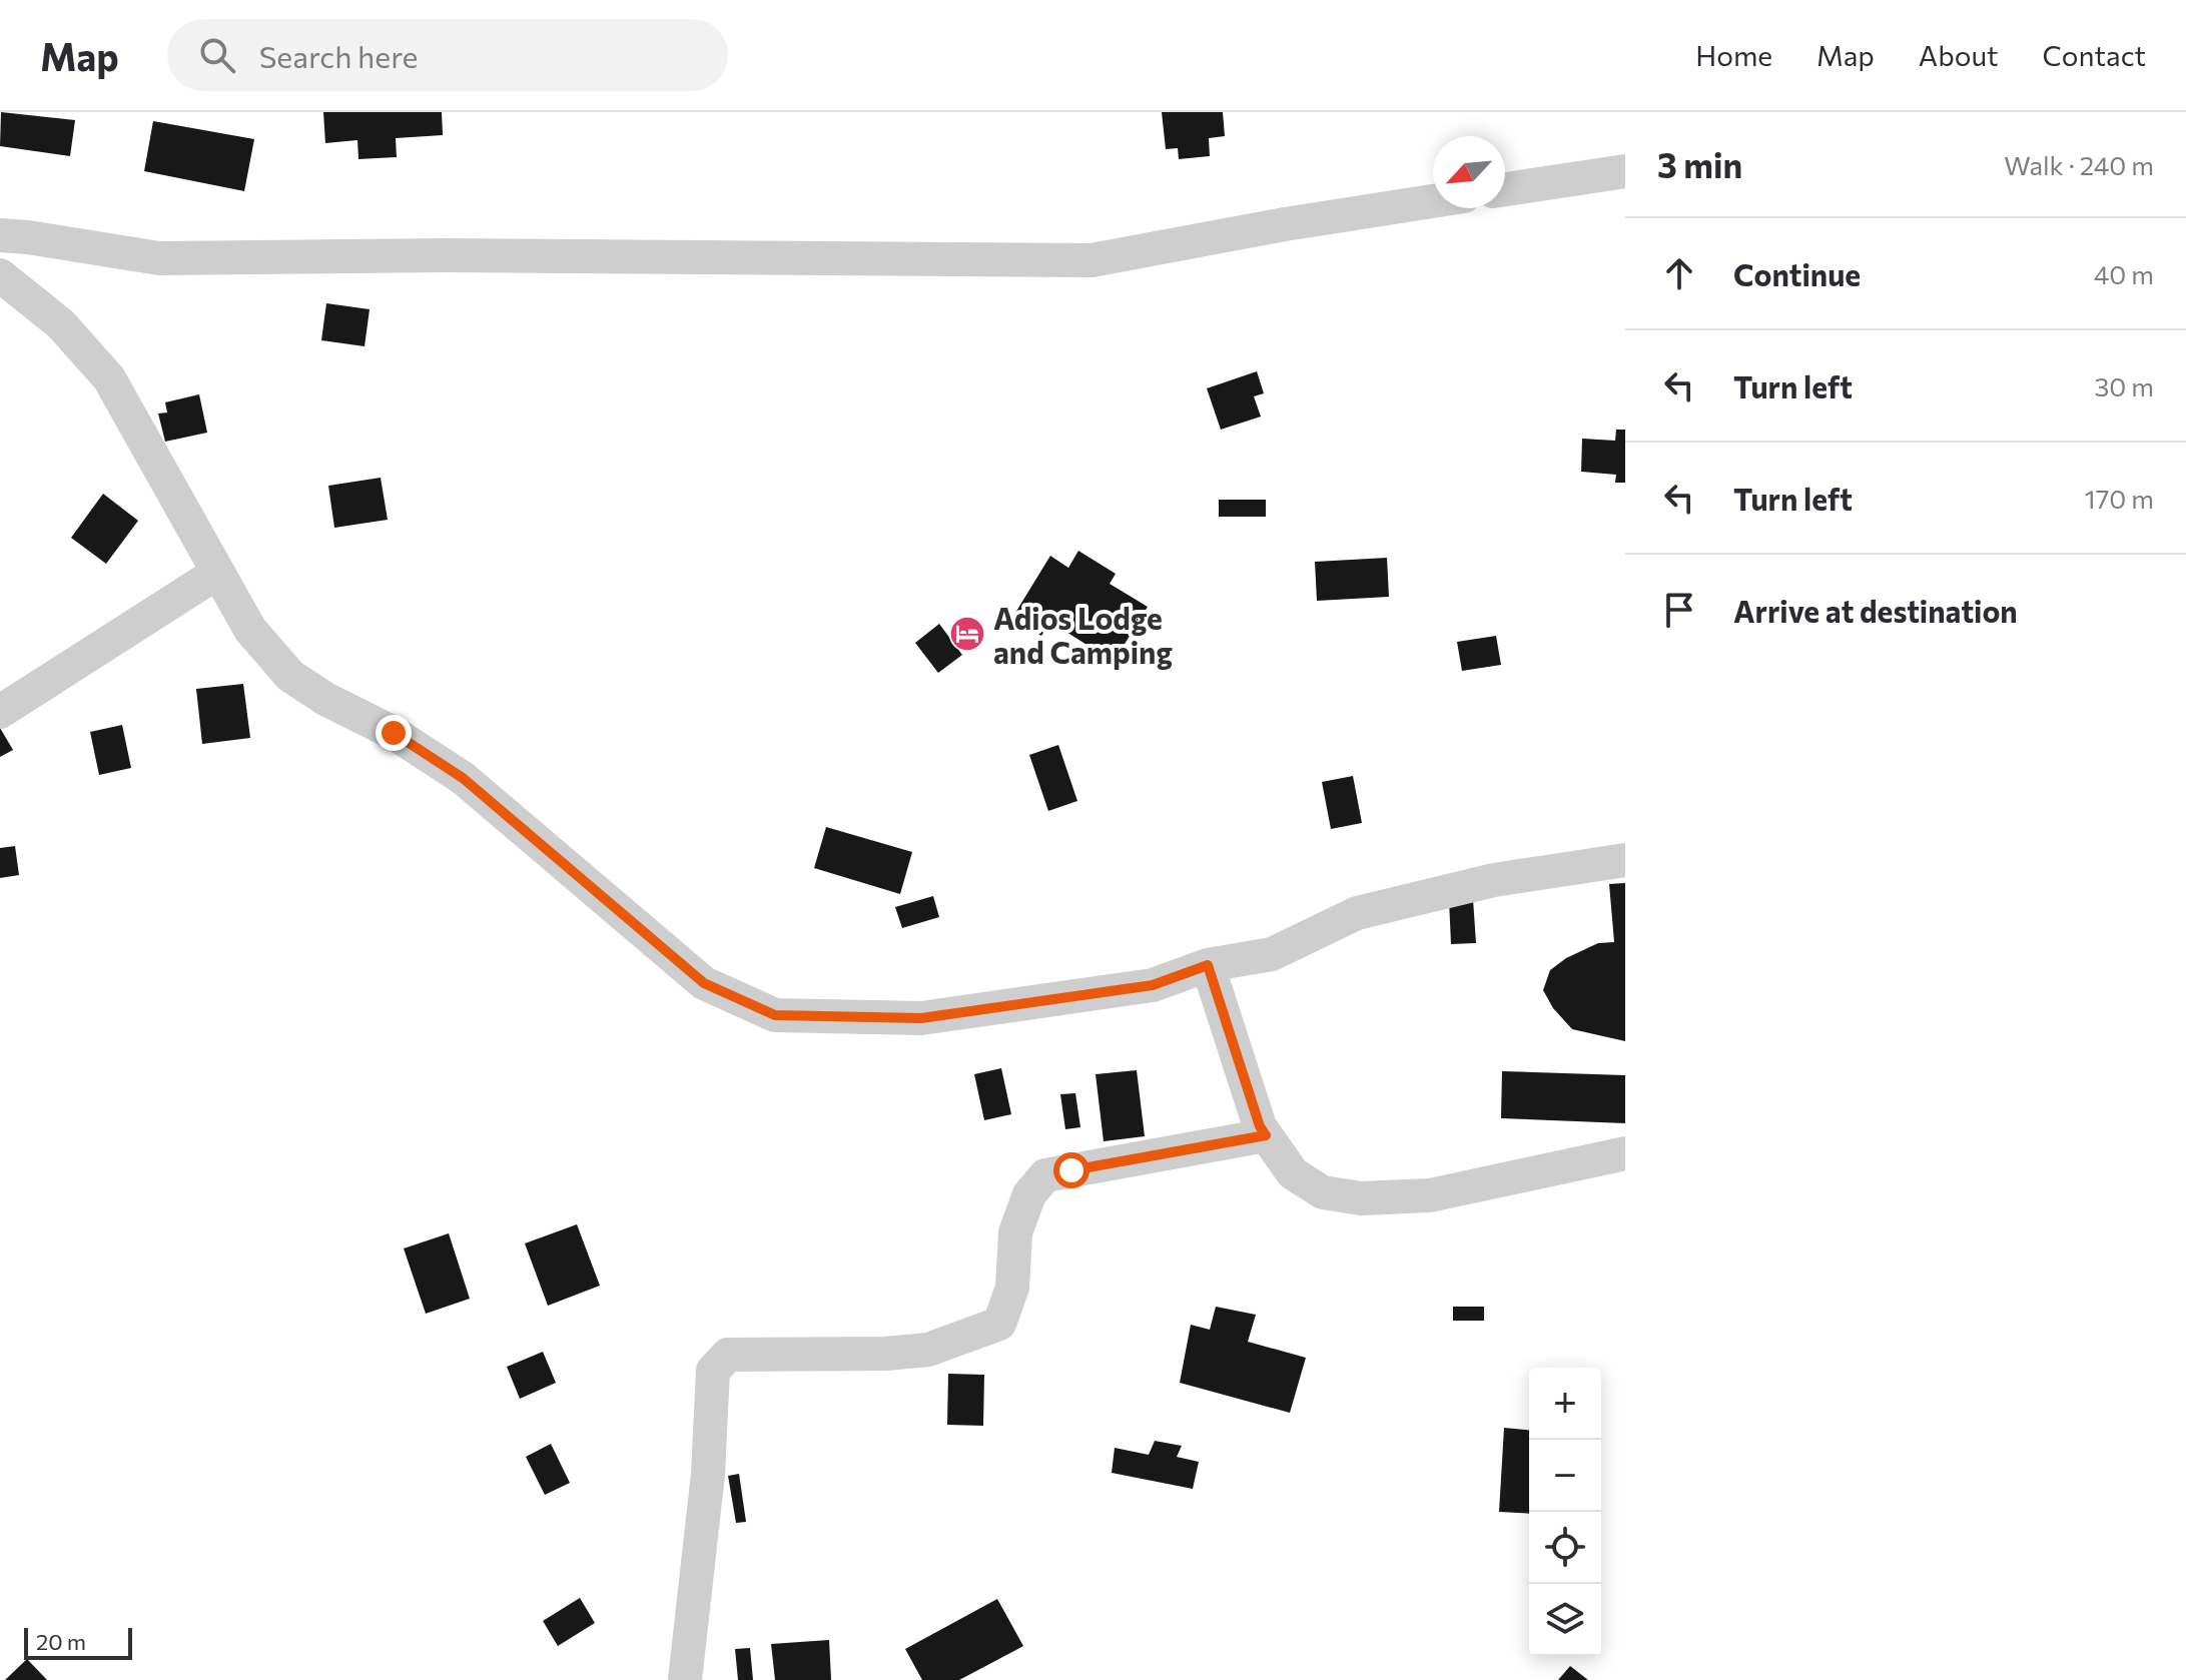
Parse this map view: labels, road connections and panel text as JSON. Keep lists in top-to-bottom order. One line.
{"places":{"hotel":["Adios Lodge and Camping"]},"scale_bar":"20 m","north":"bottom left","page":{"header":"Map","search":"Search here","nav":["Home","Map","About","Contact"],"heading":["3 min","Walk · 240 m"],"list":[["Continue","40 m"],["Turn left","30 m"],["Turn left","170 m"],"Arrive at destination"],"map_buttons":["+","−"],"scale":"20 m"}}
